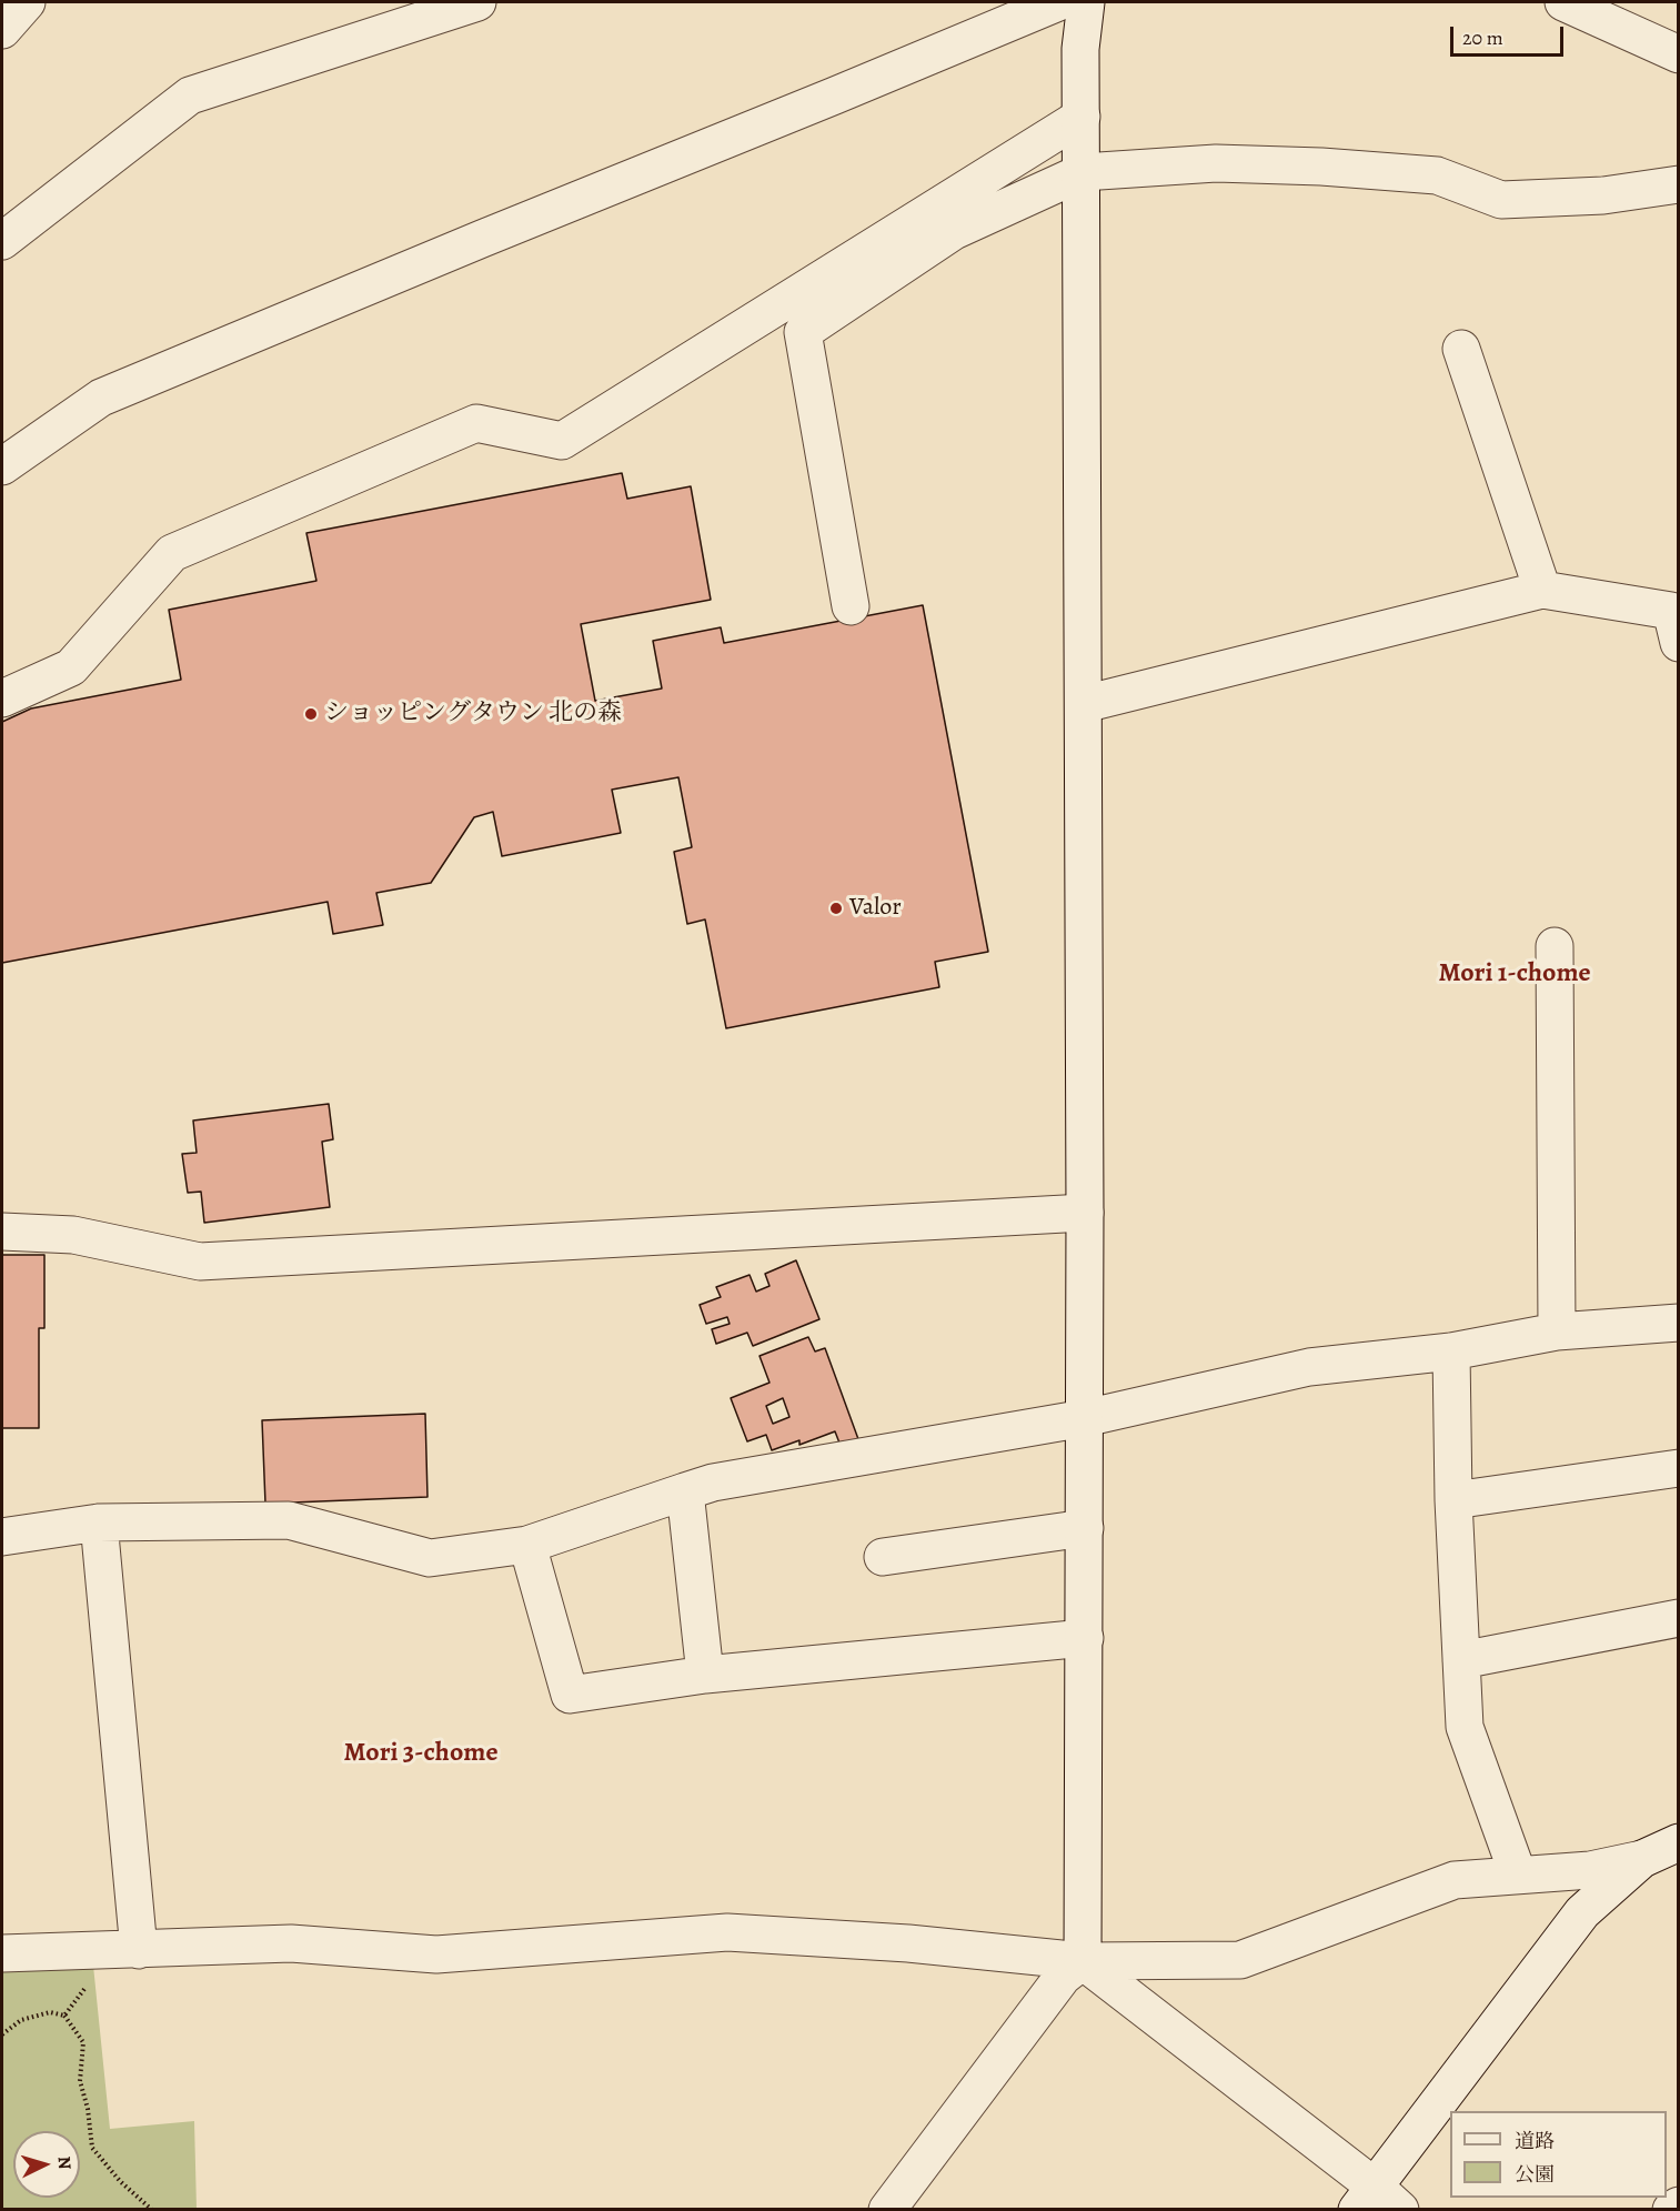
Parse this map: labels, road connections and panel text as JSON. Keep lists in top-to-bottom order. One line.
{"districts":["Mori 1-chome","Mori 3-chome"],"places":["ショッピングタウン 北の森","Valor"],"legend":["道路","公園"],"scale_bar":"20 m","north":"right"}
